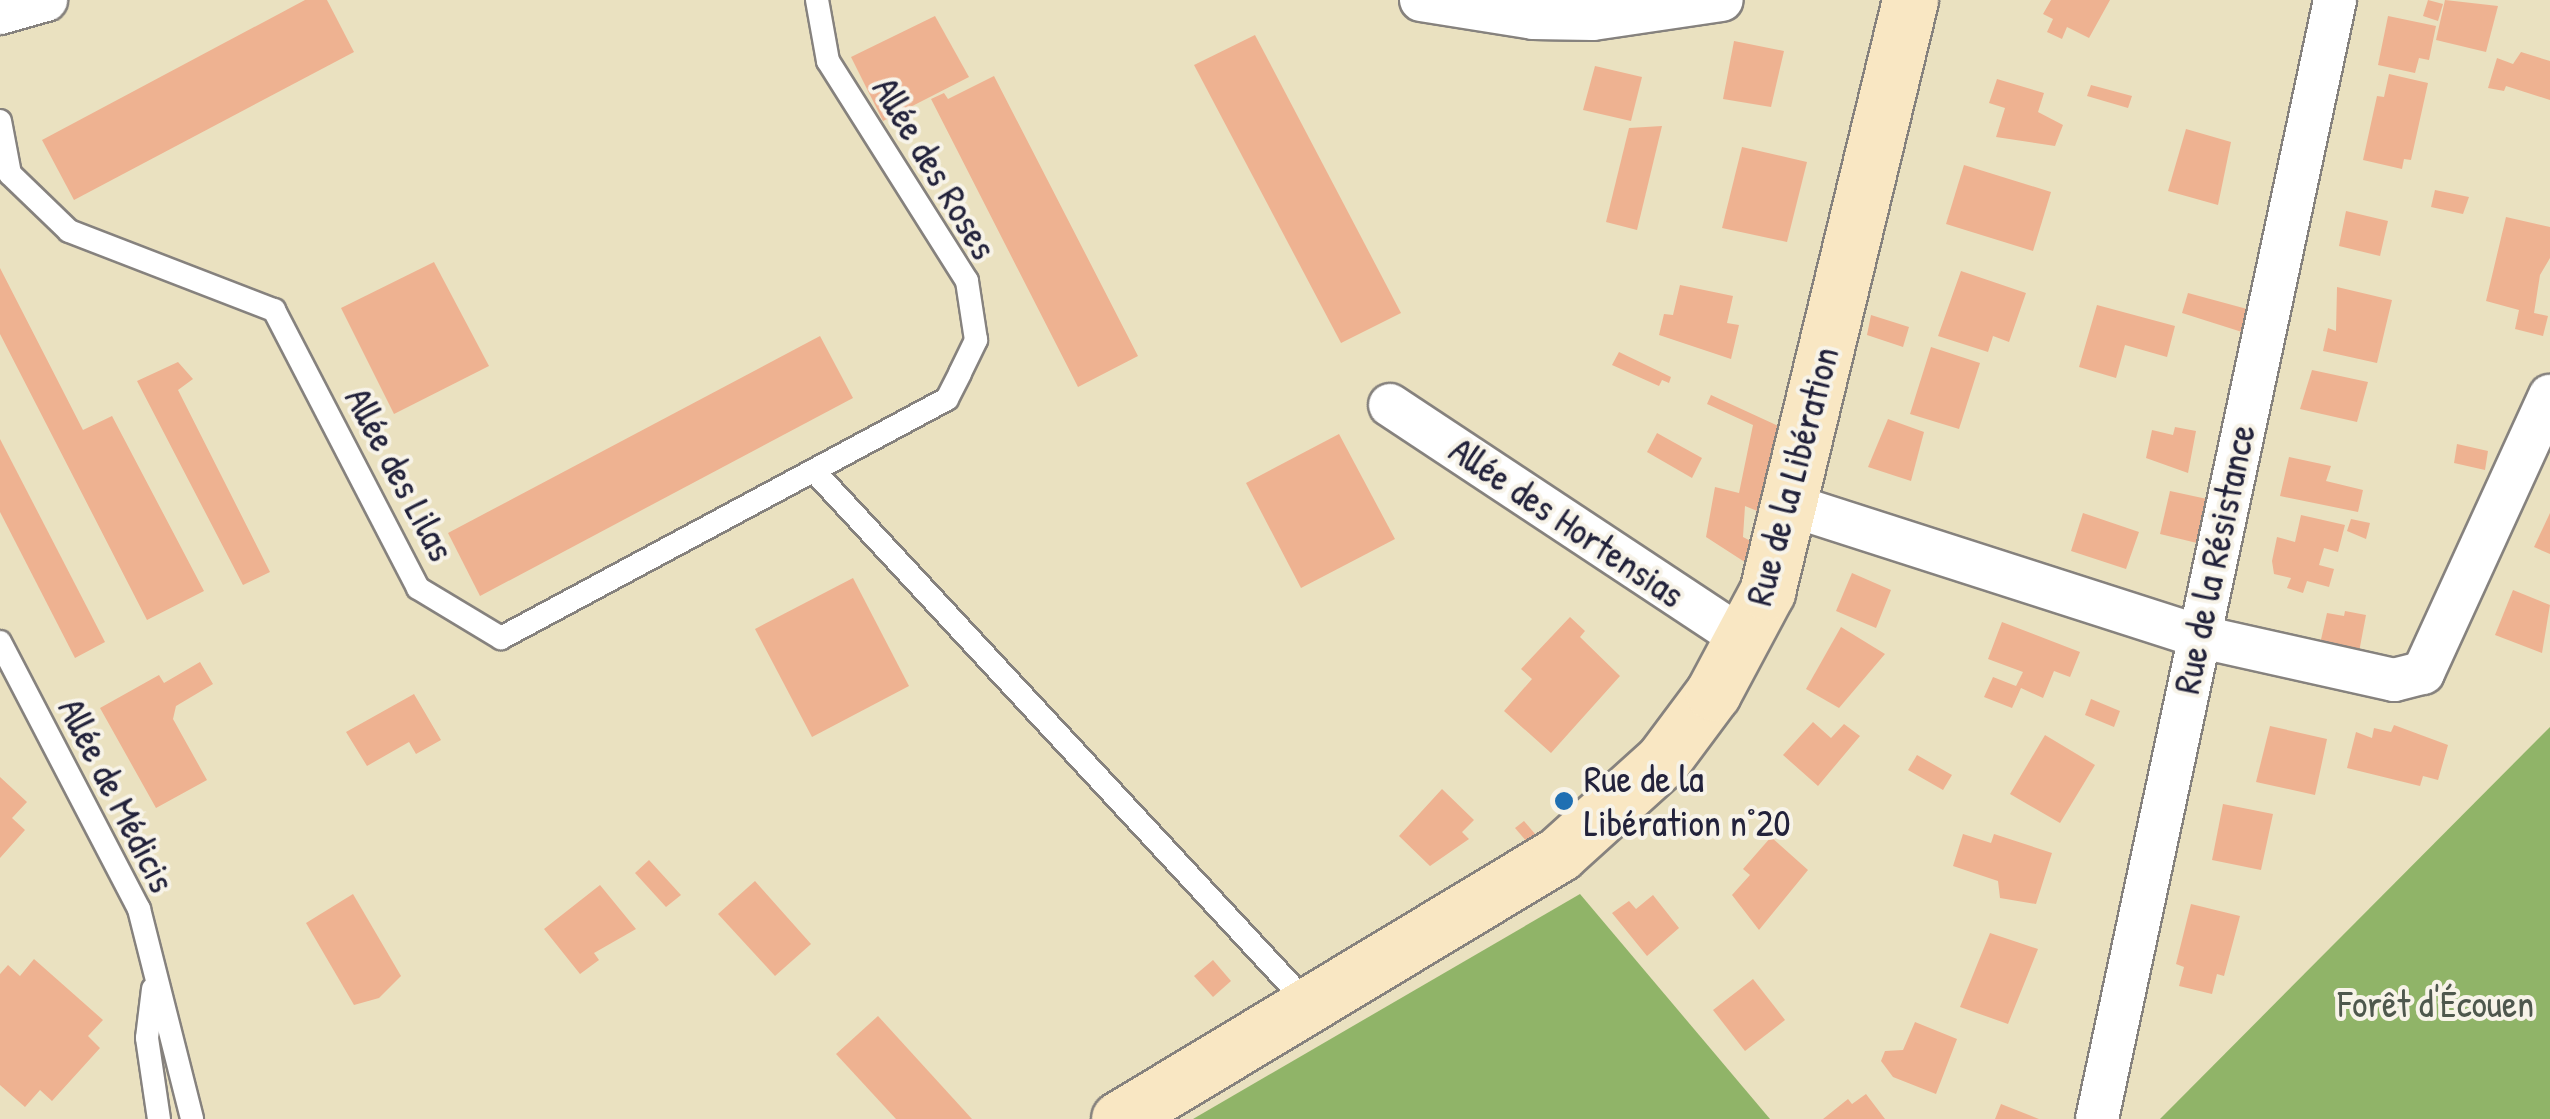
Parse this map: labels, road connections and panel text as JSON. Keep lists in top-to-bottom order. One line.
{"streets":{"main road":["Rue de la Libération"],"street":["Allée des Hortensias","Rue de la Résistance"],"lane":["Allée des Roses","Allée des Lilas","Allée de Médicis"]},"crossings":[["Allée des Roses","Allée des Lilas"],["Rue de la Libération","Allée des Hortensias"]],"parks":["Forêt d'Écouen"],"places":["Rue de la Libération n°20"]}
